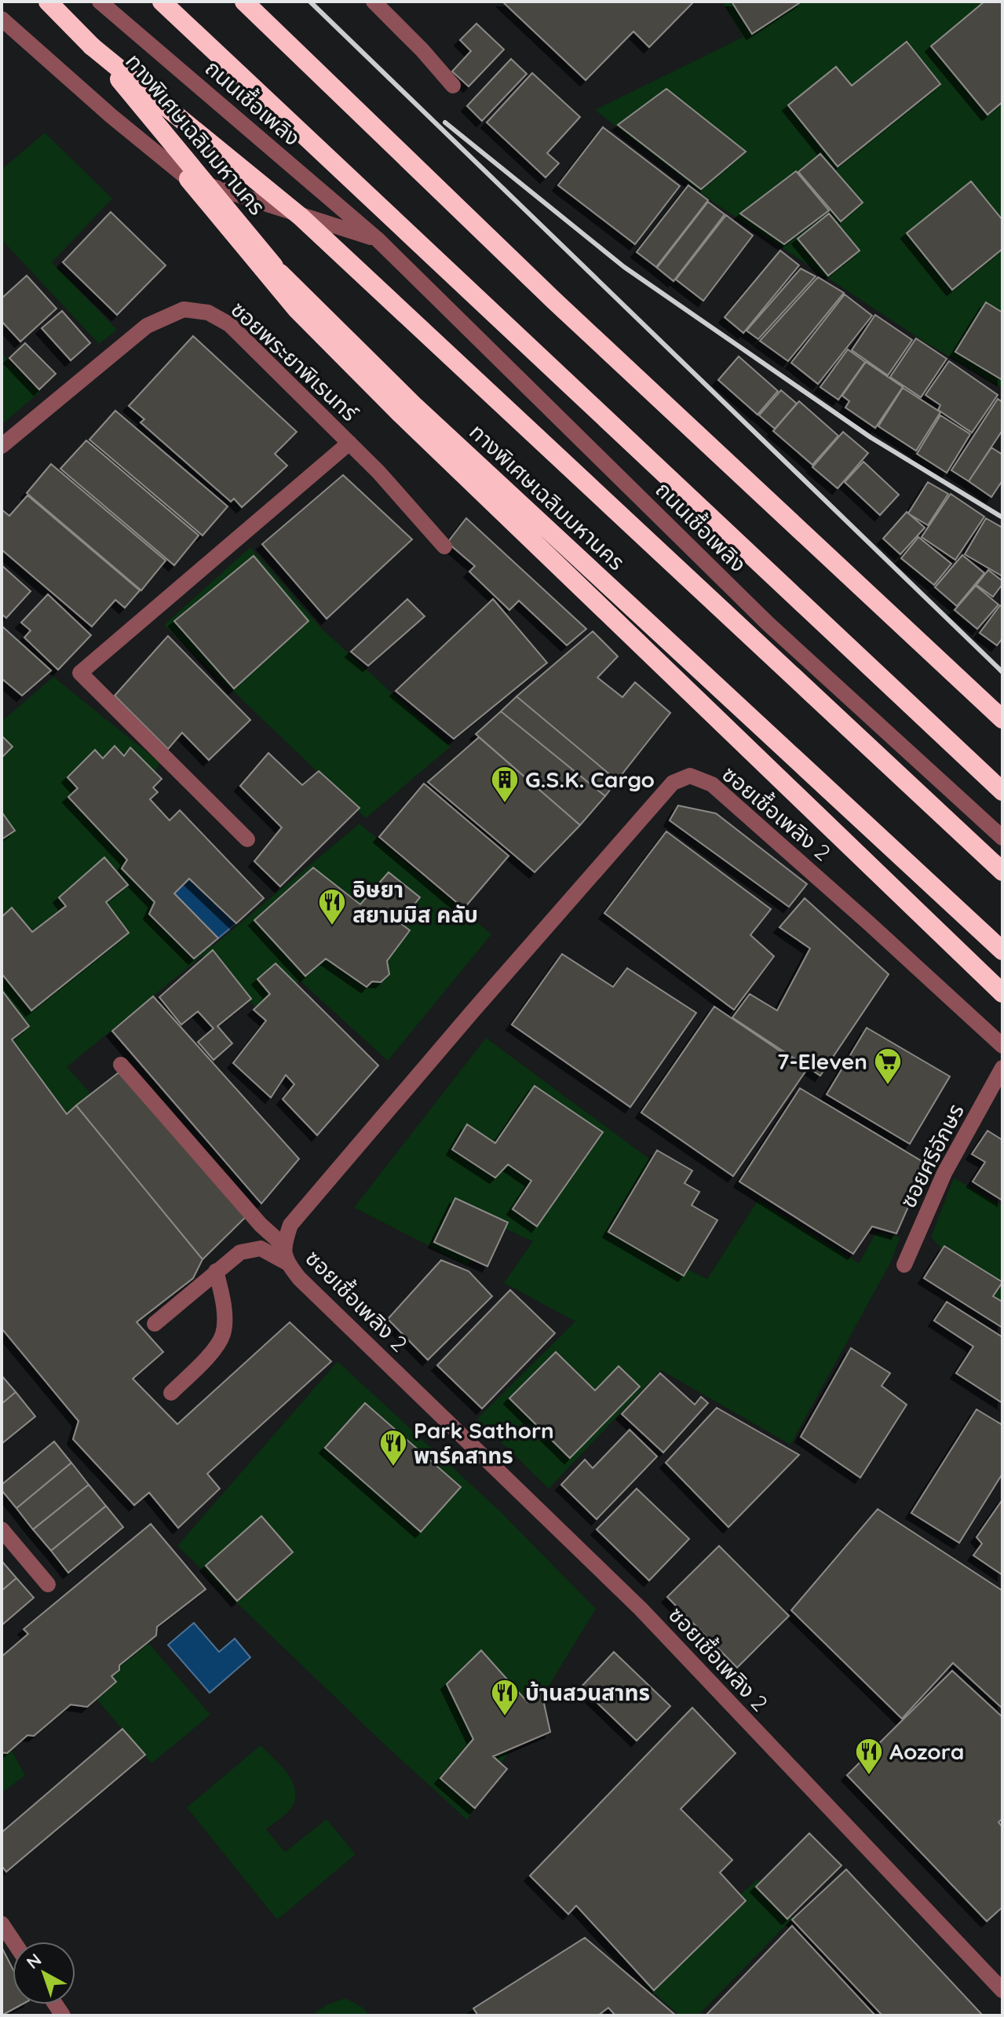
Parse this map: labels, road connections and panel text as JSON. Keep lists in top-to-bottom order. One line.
{"streets":{"highway":["ทางพิเศษเฉลิมมหานคร"],"street":["ถนนเชื้อเพลิง","ซอยพระยาพิเรนทร์","ซอยเชื้อเพลิง 2","ซอยศรีอักษร"]},"places":{"building":["G.S.K. Cargo"],"restaurant":["อิษยา สยามมิส คลับ","Park Sathorn พาร์คสาทร","บ้านสวนสาทร","Aozora"],"supermarket":["7-Eleven"]},"north":"top left"}
